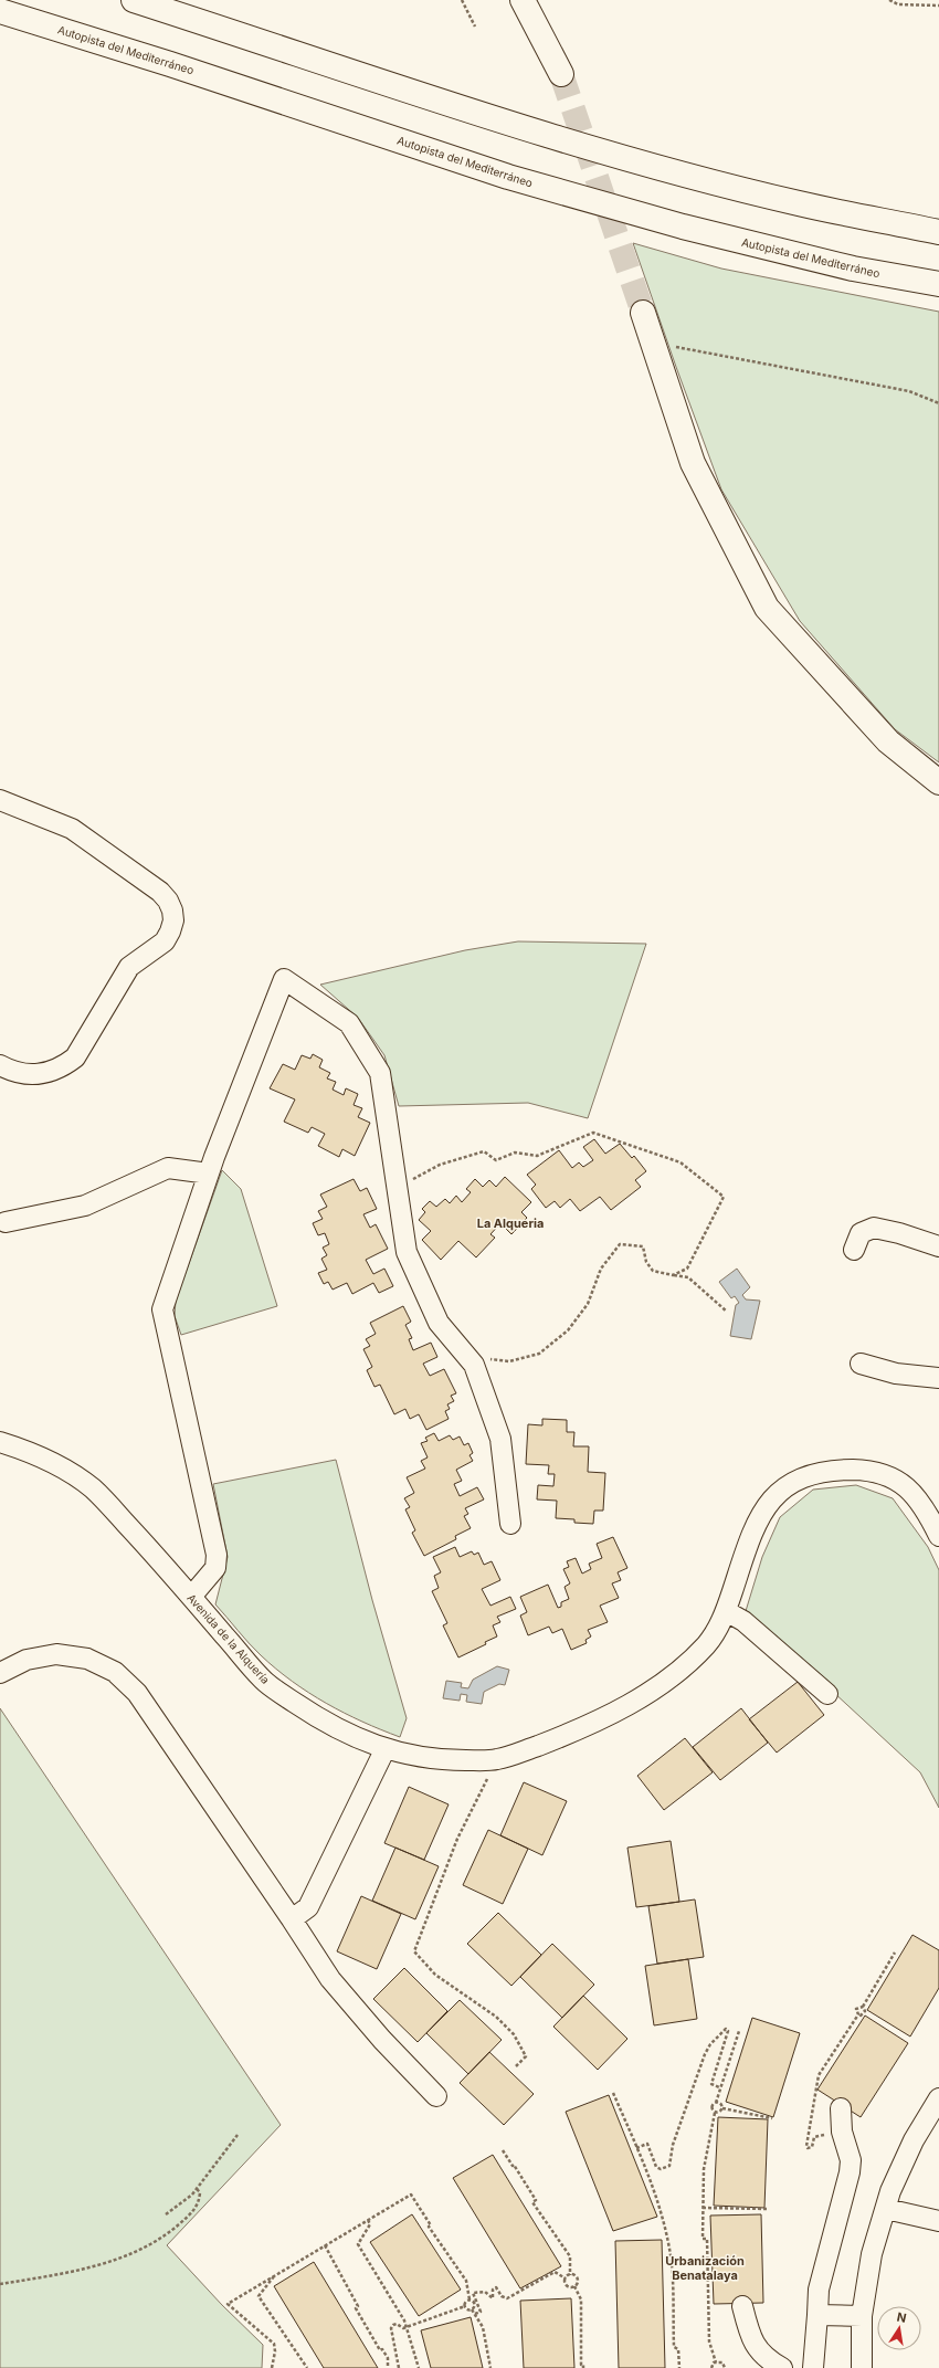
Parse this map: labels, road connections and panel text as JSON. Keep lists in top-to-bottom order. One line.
{"streets":{"main road":["Autopista del Mediterráneo"],"street":["Avenida de la Alquería"]},"districts":["La Alqueria","Urbanización Benatalaya"],"north":"top"}
